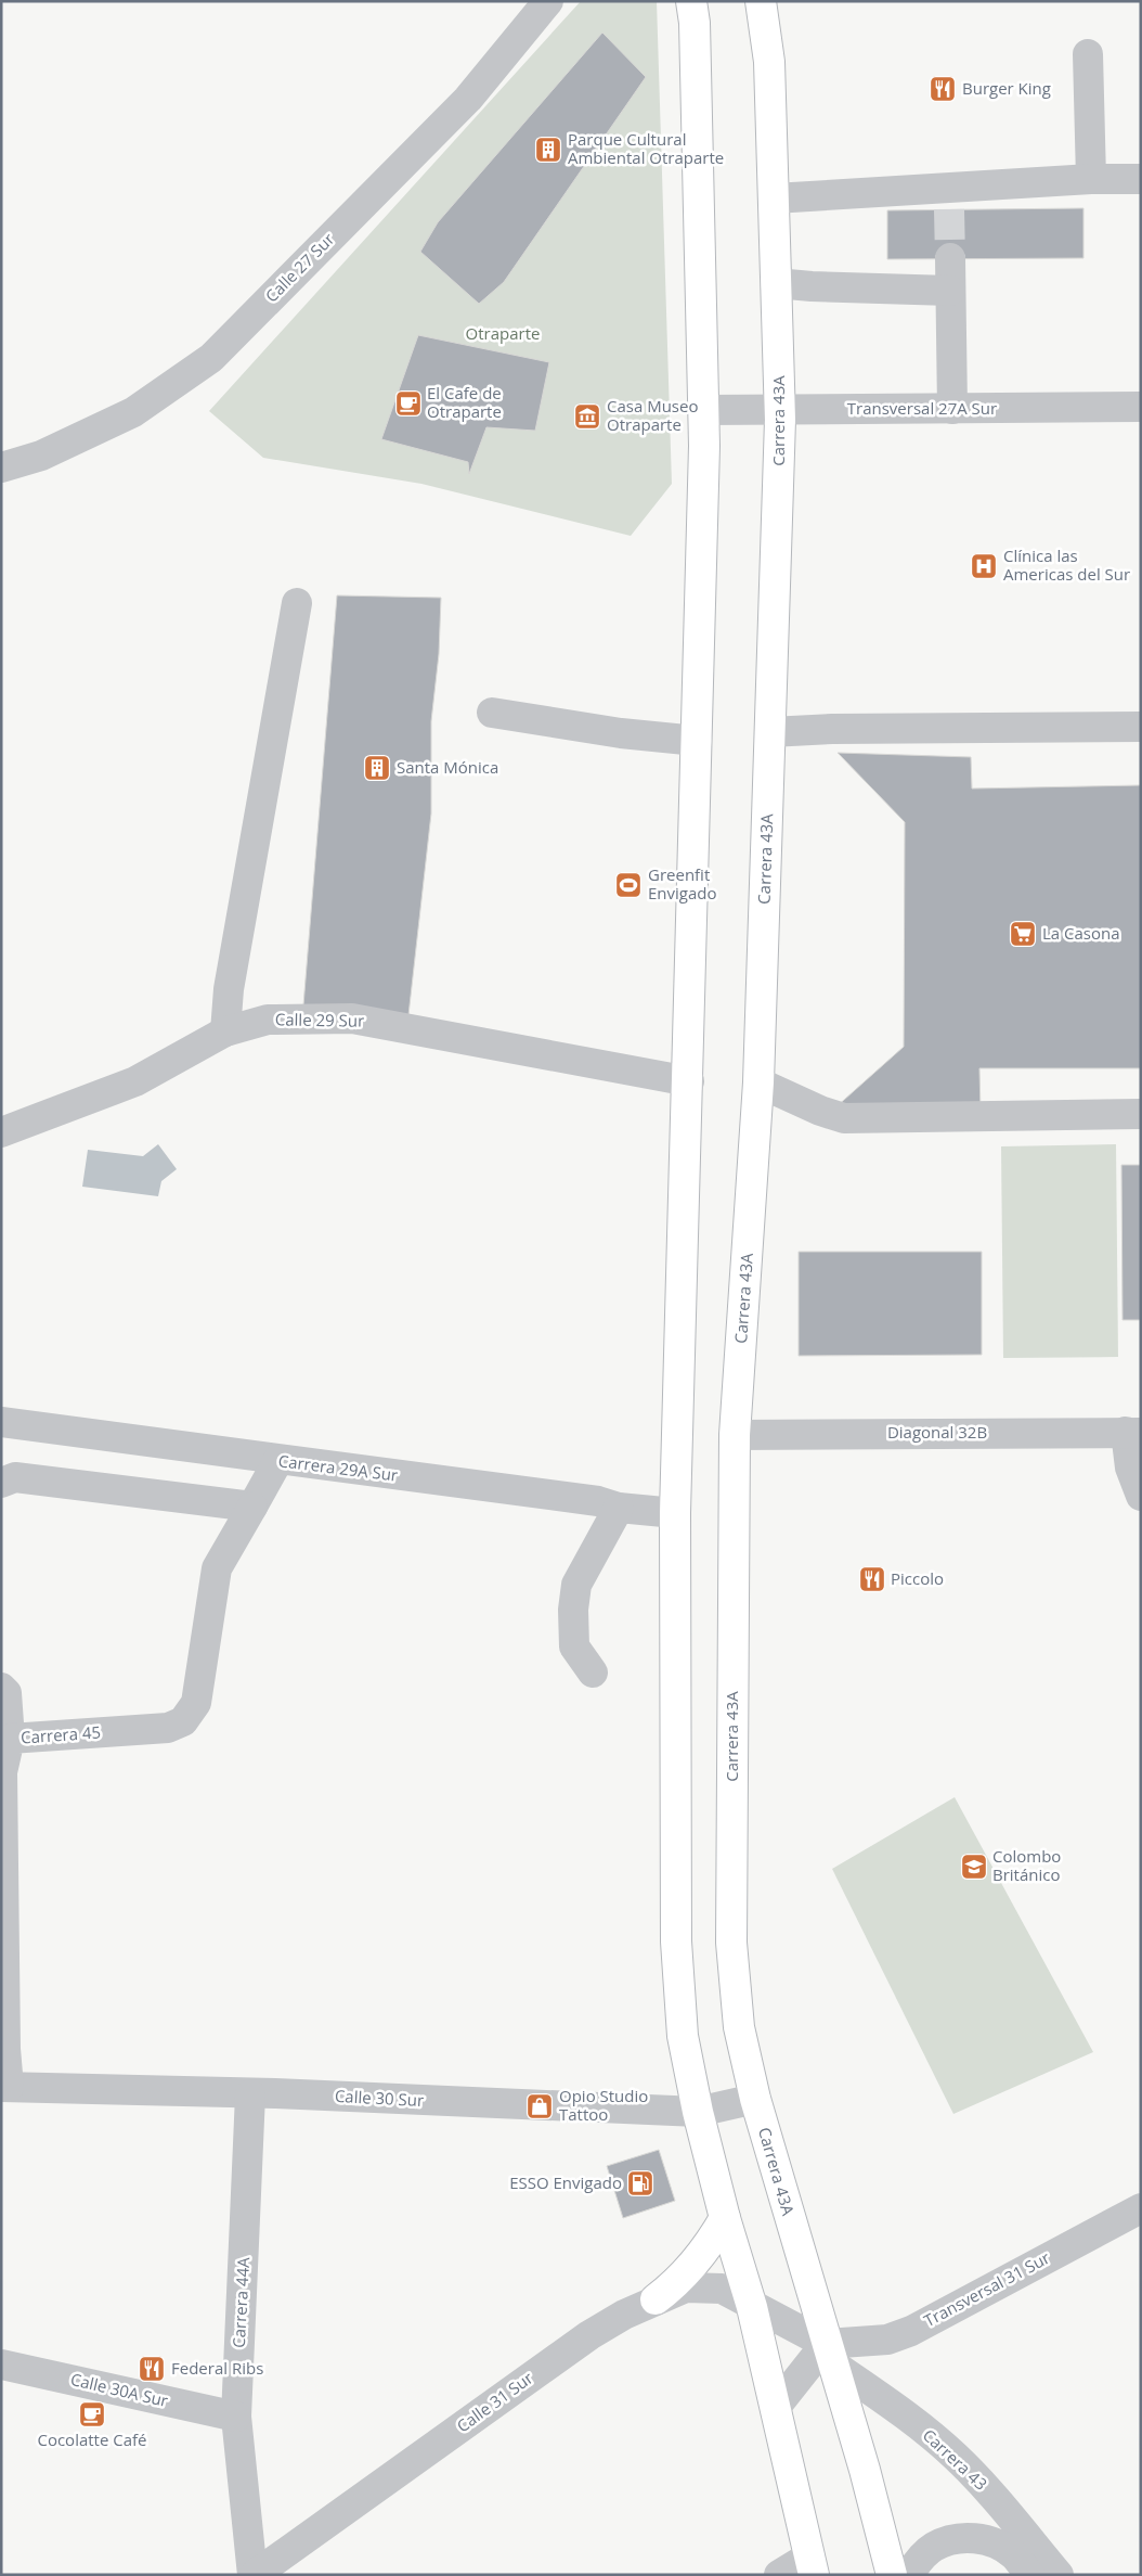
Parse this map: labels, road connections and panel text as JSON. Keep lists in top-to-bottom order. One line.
{"streets":{"main road":["Carrera 43A"],"street":["Calle 27 Sur","Transversal 27A Sur","Calle 29 Sur","Diagonal 32B","Carrera 29A Sur","Carrera 45","Calle 30 Sur","Transversal 31 Sur","Carrera 44A","Calle 30A Sur","Calle 31 Sur","Carrera 43"]},"crossings":[["Transversal 27A Sur","Carrera 43A"],["Carrera 43A","Diagonal 32B"],["Carrera 43A","Calle 30 Sur"],["Carrera 43A","Transversal 31 Sur"],["Carrera 43A","Carrera 43"],["Carrera 45","Calle 30 Sur"],["Calle 30 Sur","Carrera 44A"],["Transversal 31 Sur","Carrera 43"],["Carrera 44A","Calle 30A Sur"],["Carrera 44A","Calle 31 Sur"]],"parks":["Otraparte"],"places":{"restaurant":["Burger King","Piccolo","Federal Ribs"],"building":["Parque Cultural Ambiental Otraparte","Santa Mónica"],"cafe":["El Cafe de Otraparte","Cocolatte Café"],"museum":["Casa Museo Otraparte"],"hospital":["Clínica las Americas del Sur"],"sports":["Greenfit Envigado"],"supermarket":["La Casona"],"school or university":["Colombo Británico"],"shop":["Opio Studio Tattoo"],"fuel station":["ESSO Envigado"]}}
